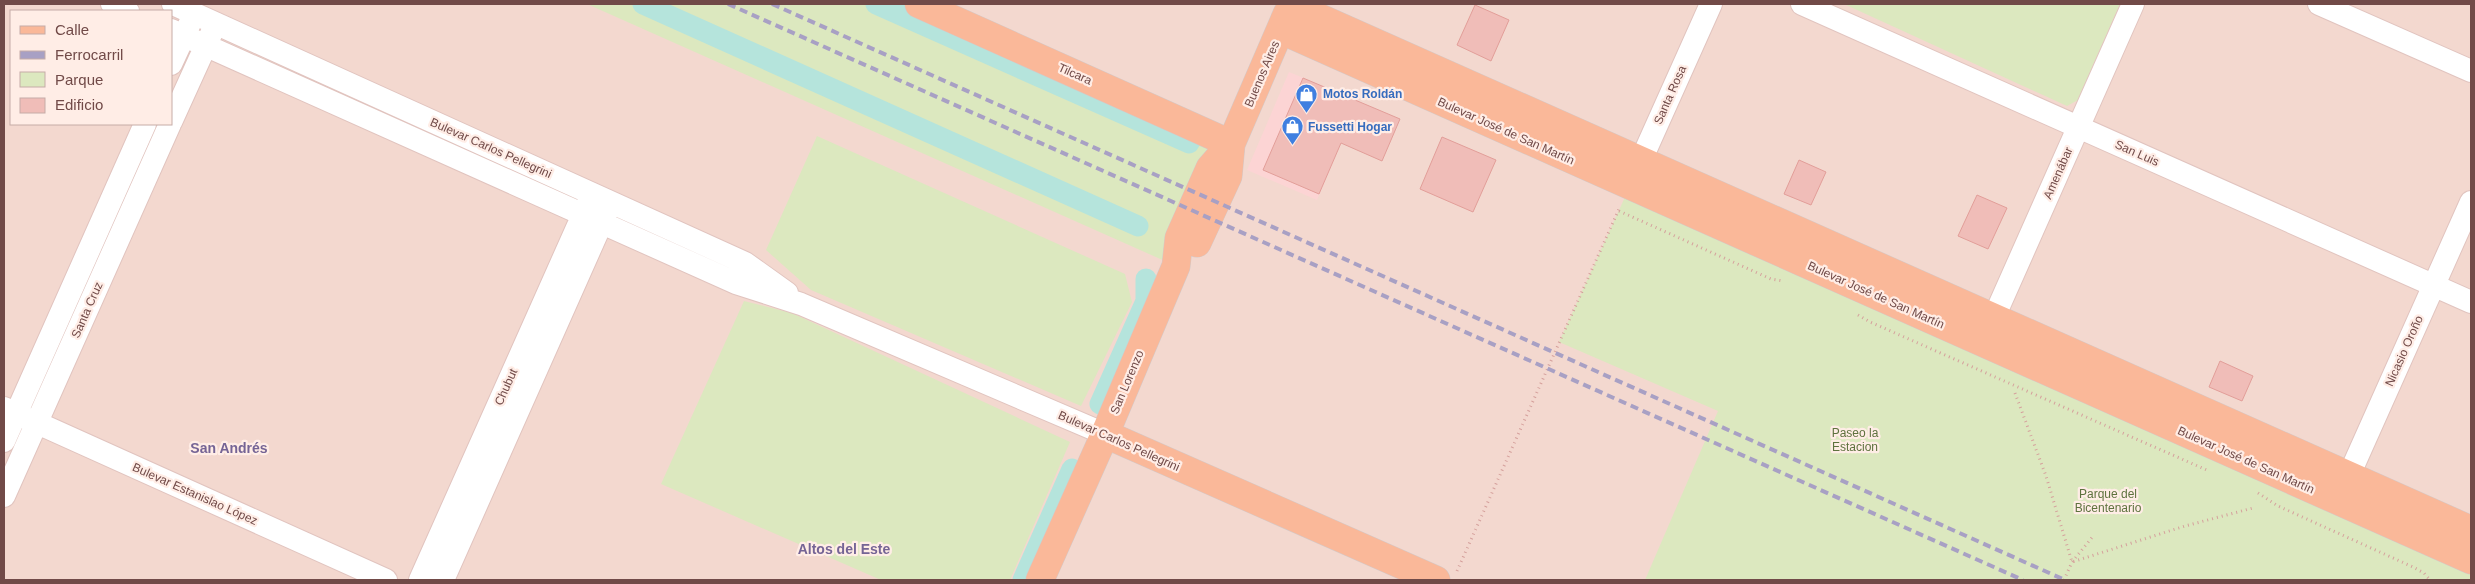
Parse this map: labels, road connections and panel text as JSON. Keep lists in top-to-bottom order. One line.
{"streets":{"main road":["Tilcara","Buenos Aires","Bulevar José de San Martín","Bulevar Carlos Pellegrini","San Lorenzo"],"street":["Santa Rosa","San Luis","Amenábar","Santa Cruz","Nicasio Oroño","Chubut","Bulevar Estanislao López"]},"crossings":[["Tilcara","Buenos Aires"],["Buenos Aires","Bulevar José de San Martín"],["Buenos Aires","San Lorenzo"],["Santa Rosa","Bulevar José de San Martín"],["Bulevar José de San Martín","Amenábar"],["Bulevar José de San Martín","Nicasio Oroño"],["Bulevar Carlos Pellegrini","Santa Cruz"],["Bulevar Carlos Pellegrini","San Lorenzo"],["Bulevar Carlos Pellegrini","Chubut"],["San Luis","Amenábar"],["San Luis","Nicasio Oroño"],["Santa Cruz","Bulevar Estanislao López"]],"districts":["San Andrés","Altos del Este"],"parks":["Paseo la Estacion","Parque del Bicentenario"],"places":{"shop":["Motos Roldán","Fussetti Hogar"]},"legend":["Calle","Ferrocarril","Parque","Edificio"]}
